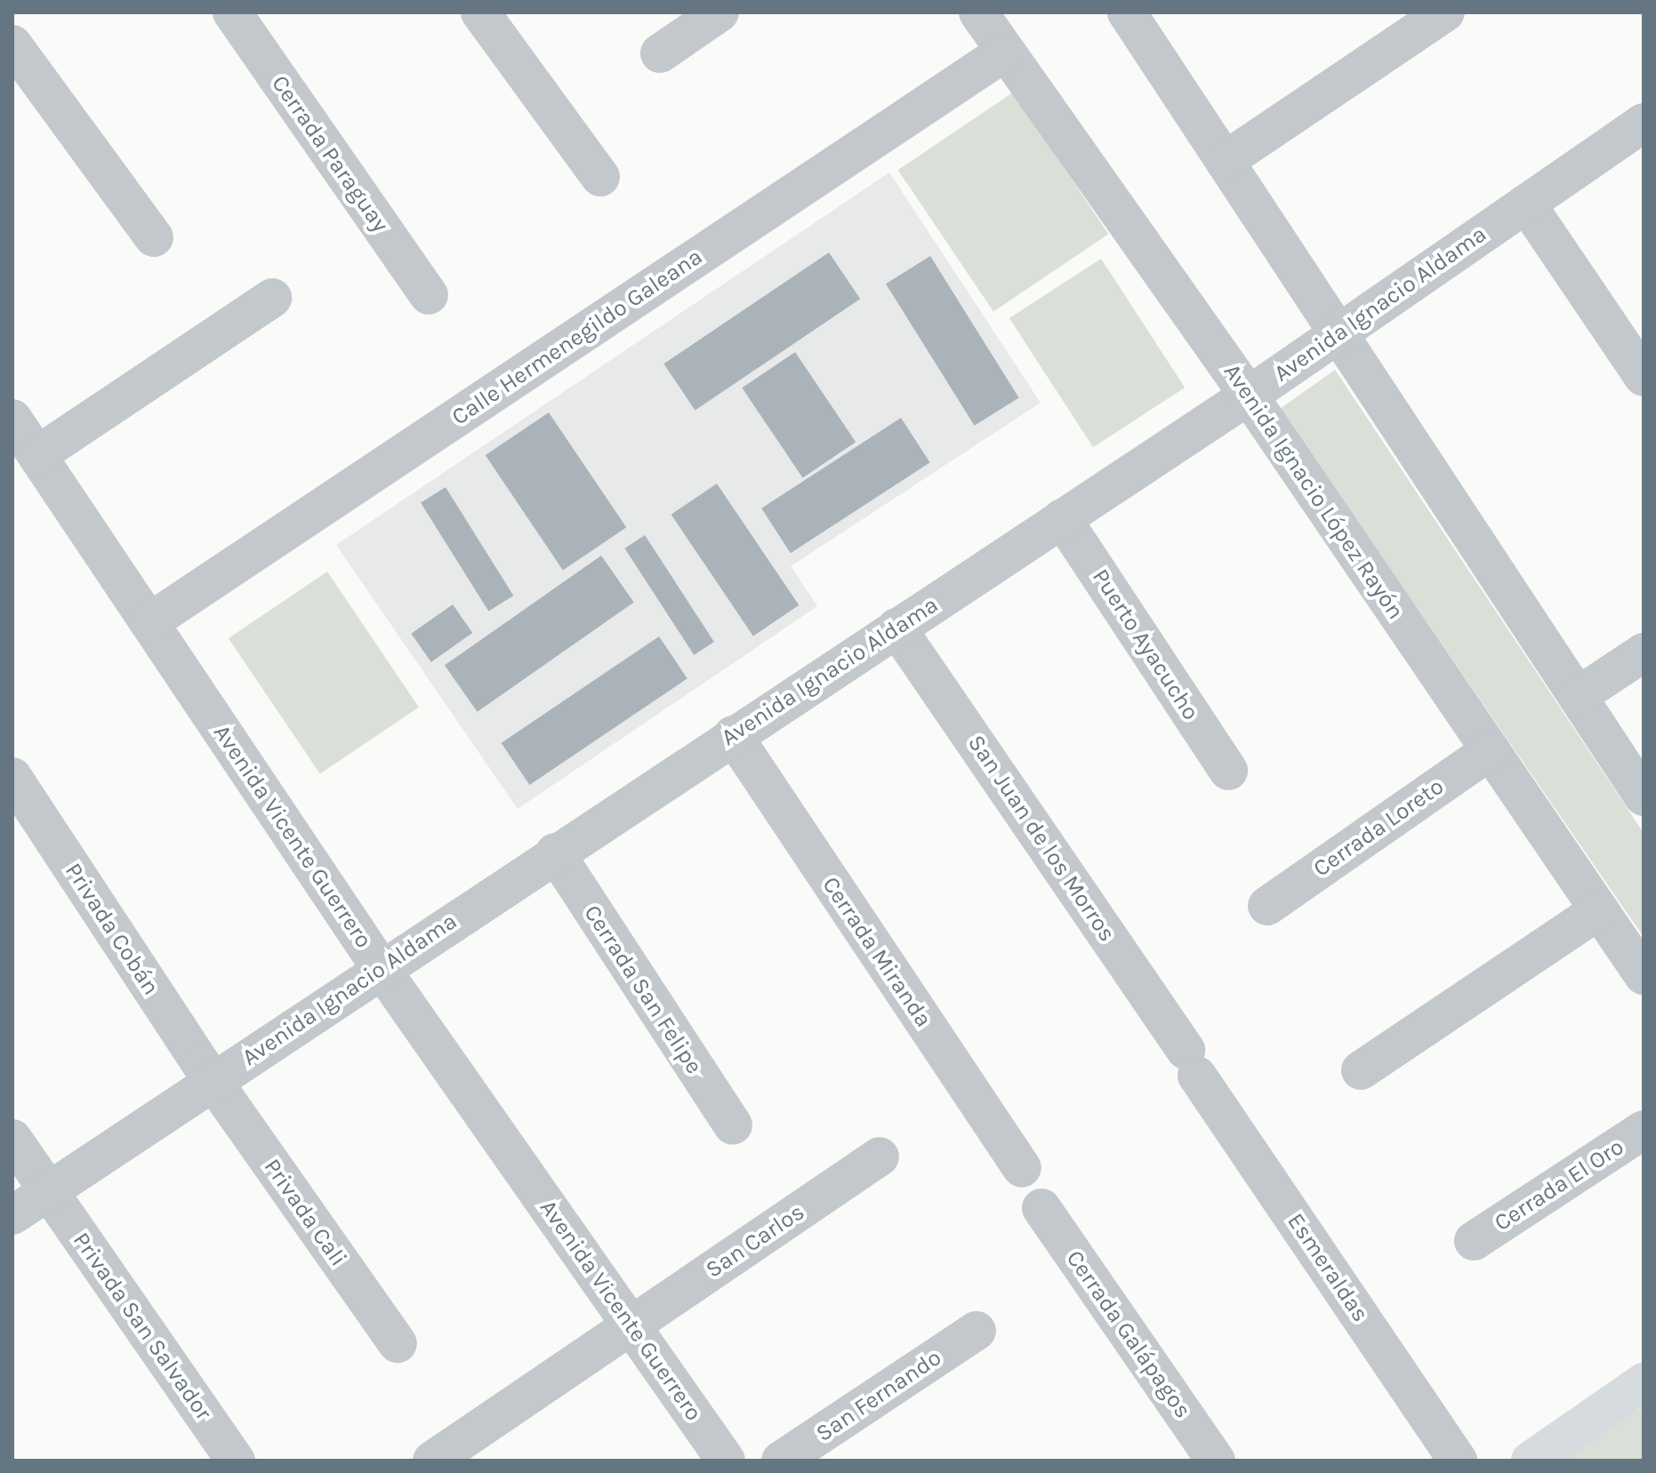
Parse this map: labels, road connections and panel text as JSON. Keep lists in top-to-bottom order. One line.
{"streets":{"street":["Cerrada Paraguay","Avenida Ignacio Aldama","Calle Hermenegildo Galeana","Avenida Ignacio López Rayón","Puerto Ayacucho","Cerrada Loreto","Avenida Vicente Guerrero","San Juan de los Morros","Privada Cobán","Cerrada Miranda","Cerrada San Felipe","Cerrada El Oro","Privada Cali","San Carlos","Esmeraldas","Privada San Salvador","Cerrada Galápagos","San Fernando"]},"crossings":[["Avenida Ignacio Aldama","Avenida Ignacio López Rayón"],["Avenida Ignacio Aldama","Puerto Ayacucho"],["Avenida Ignacio Aldama","Avenida Vicente Guerrero"],["Avenida Ignacio Aldama","San Juan de los Morros"],["Avenida Ignacio Aldama","Privada Cobán"],["Avenida Ignacio Aldama","Cerrada Miranda"],["Avenida Ignacio Aldama","Cerrada San Felipe"],["Avenida Ignacio Aldama","Privada Cali"],["Avenida Ignacio Aldama","Privada San Salvador"],["Calle Hermenegildo Galeana","Avenida Ignacio López Rayón"],["Calle Hermenegildo Galeana","Avenida Vicente Guerrero"],["Avenida Ignacio López Rayón","Cerrada Loreto"],["Avenida Vicente Guerrero","San Carlos"],["San Juan de los Morros","Esmeraldas"],["Privada Cobán","Privada Cali"]]}
